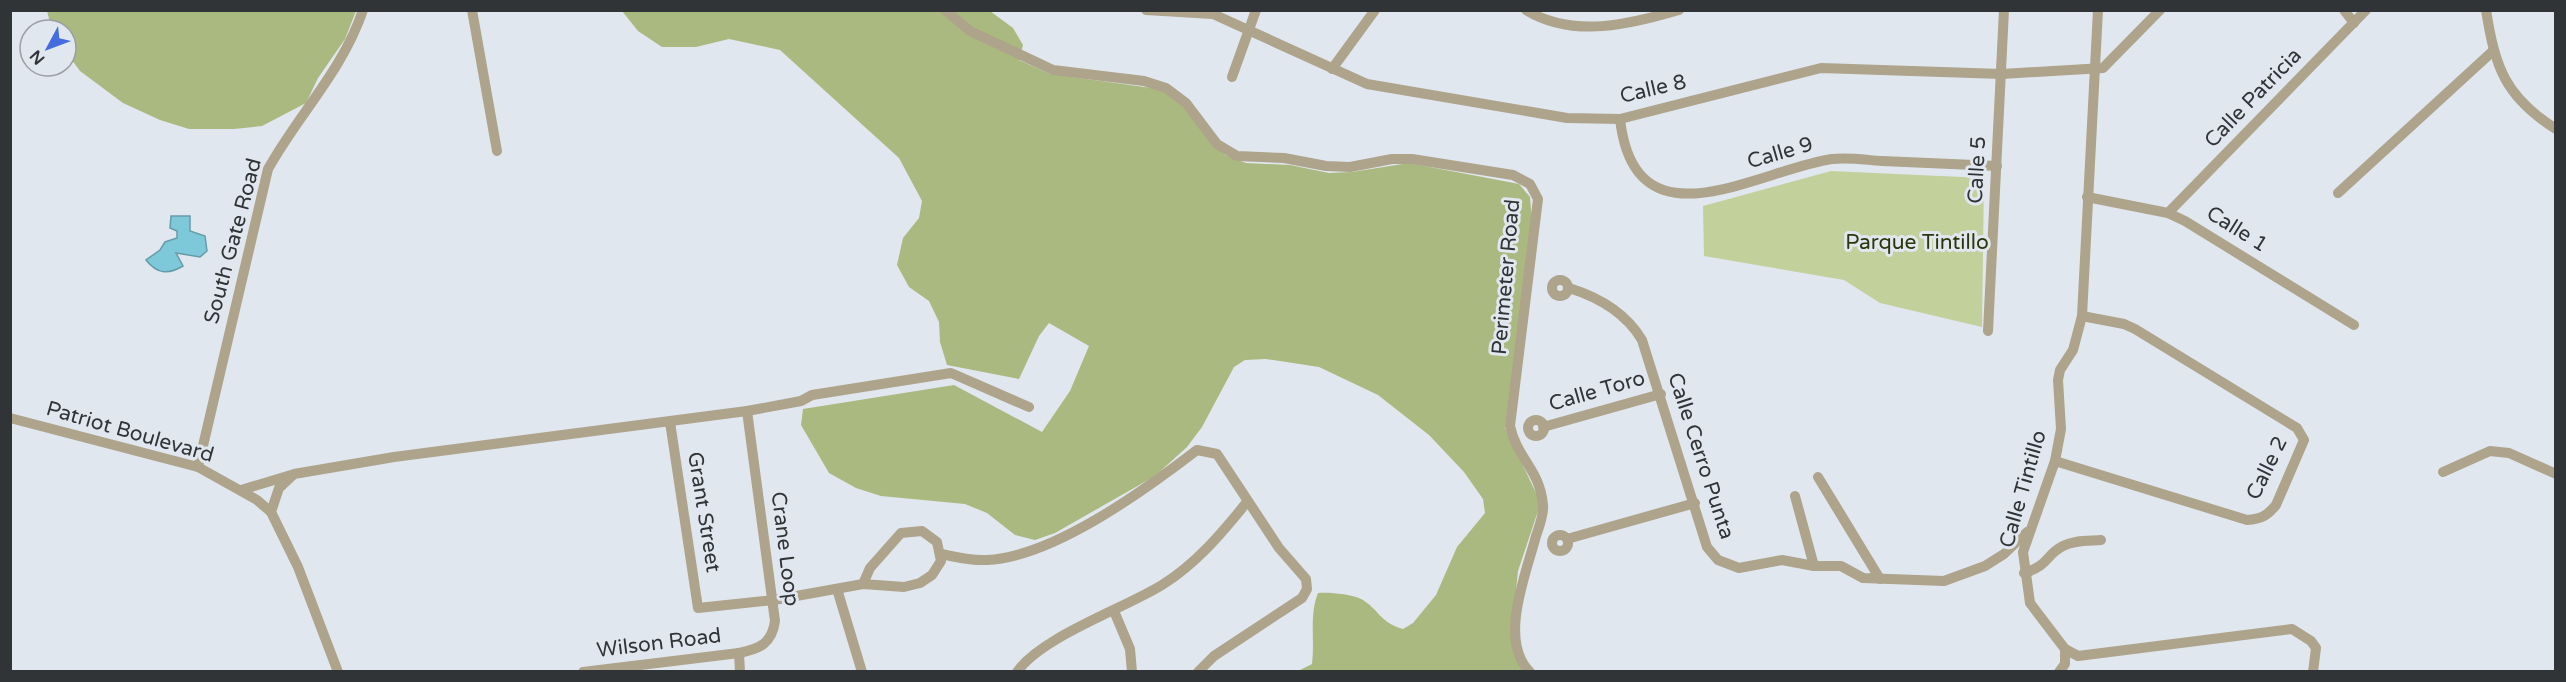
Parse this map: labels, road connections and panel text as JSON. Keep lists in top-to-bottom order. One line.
{"streets":{"street":["Calle 8","Calle Patricia","Calle 9","Calle 5","Calle 1","South Gate Road","Perimeter Road","Calle Toro","Patriot Boulevard","Calle Cerro Punta","Calle 2","Calle Tintillo","Grant Street","Crane Loop","Wilson Road"]},"crossings":[["Calle 8","Calle 9"],["Calle 8","Calle 5"],["Calle 8","Calle Tintillo"],["Calle Patricia","Calle 1"],["Calle 9","Calle 5"],["Calle 1","Calle Tintillo"],["South Gate Road","Patriot Boulevard"],["Calle Toro","Calle Cerro Punta"],["Calle Cerro Punta","Calle Tintillo"],["Calle 2","Calle Tintillo"],["Grant Street","Crane Loop"],["Crane Loop","Wilson Road"]],"parks":["Parque Tintillo"],"north":"bottom left"}
